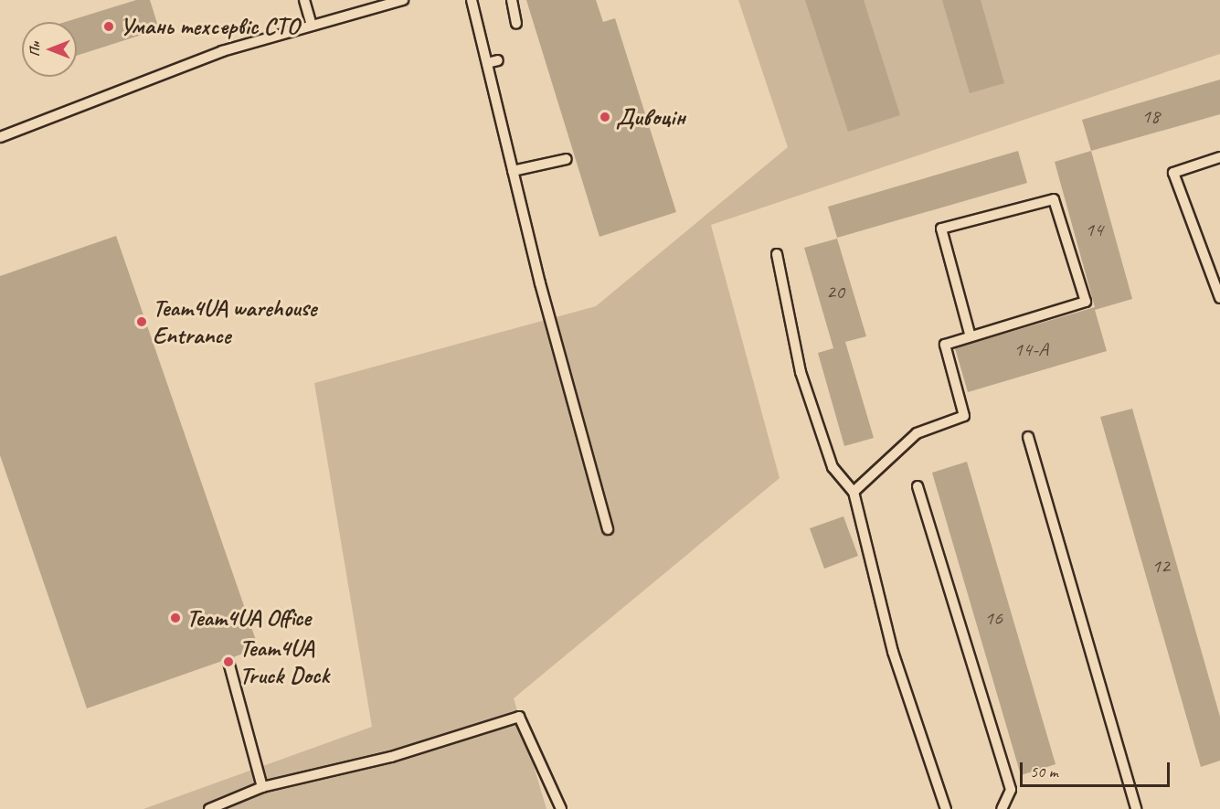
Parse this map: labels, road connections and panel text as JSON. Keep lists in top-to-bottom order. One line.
{"places":["Умань техсервіс СТО","Дивоцін","Team4UA warehouse Entrance","Team4UA Office","Team4UA Truck Dock"],"house_numbers":["18","14","20","14-А","12","16"],"scale_bar":"50 m","north":"left"}
